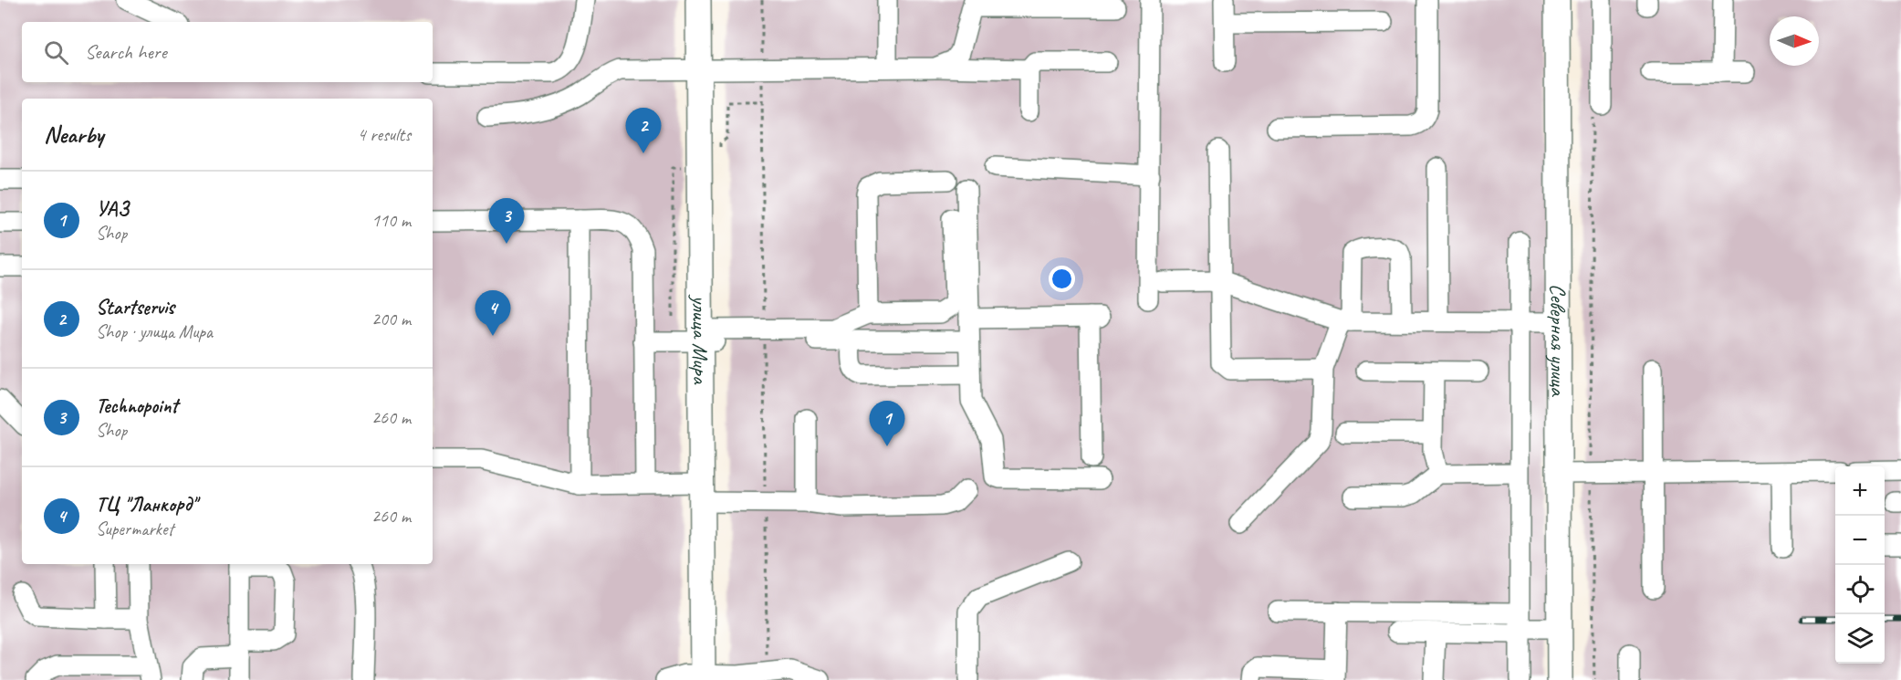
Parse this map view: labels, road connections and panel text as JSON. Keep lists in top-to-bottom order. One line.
{"streets":{"main road":["Северная улица","улица Мира"]},"north":"right","page":{"search":"Search here","heading":["Nearby","4 results"],"pins":["2","3","4","1"],"list":[{"mark":"1","name":"УАЗ","note":"Shop","value":"110 m"},{"mark":"2","name":"Startservis","note":"Shop · улица Мира","value":"200 m"},{"mark":"3","name":"Technopoint","note":"Shop","value":"260 m"},{"mark":"4","name":"ТЦ \"Ланкорд\"","note":"Supermarket","value":"260 m"}],"map_buttons":["+","−"]}}
